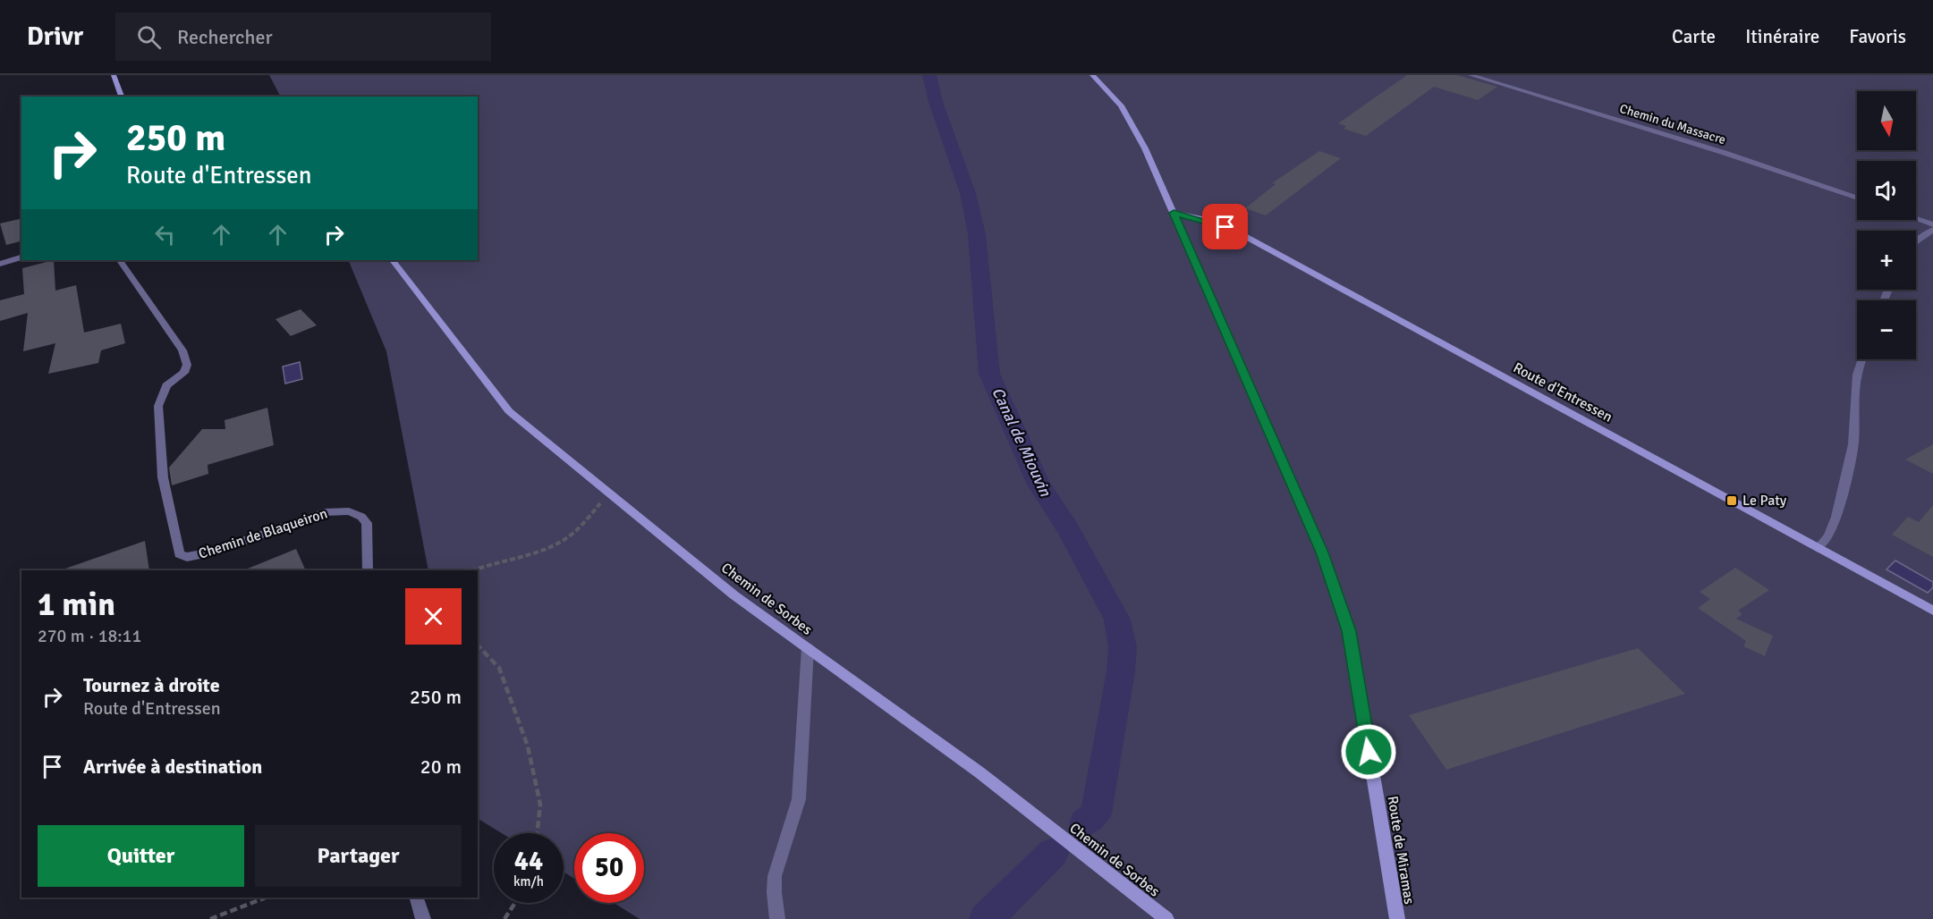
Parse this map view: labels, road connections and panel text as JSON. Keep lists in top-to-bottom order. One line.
{"streets":{"main road":["Route d'Entressen","Chemin de Sorbes","Route de Miramas"],"street":["Chemin du Massacre","Chemin de Blaqueiron"]},"crossings":[["Route d'Entressen","Route de Miramas"]],"water":["Canal de Miouvin"],"places":{"transit":["Le Paty"]},"north":"bottom","page":{"header":"Drivr","search":"Rechercher","nav":["Carte","Itinéraire","Favoris"],"map_buttons":["+","−"],"turn":["250 m","Route d'Entressen"],"heading":["1 min","270 m · 18:11"],"list":[{"name":"Tournez à droite","note":"Route d'Entressen","value":"250 m"},{"name":"Arrivée à destination","value":"20 m"}],"buttons":["Quitter","Partager"],"speed":"44 km/h","limit":"50"}}
